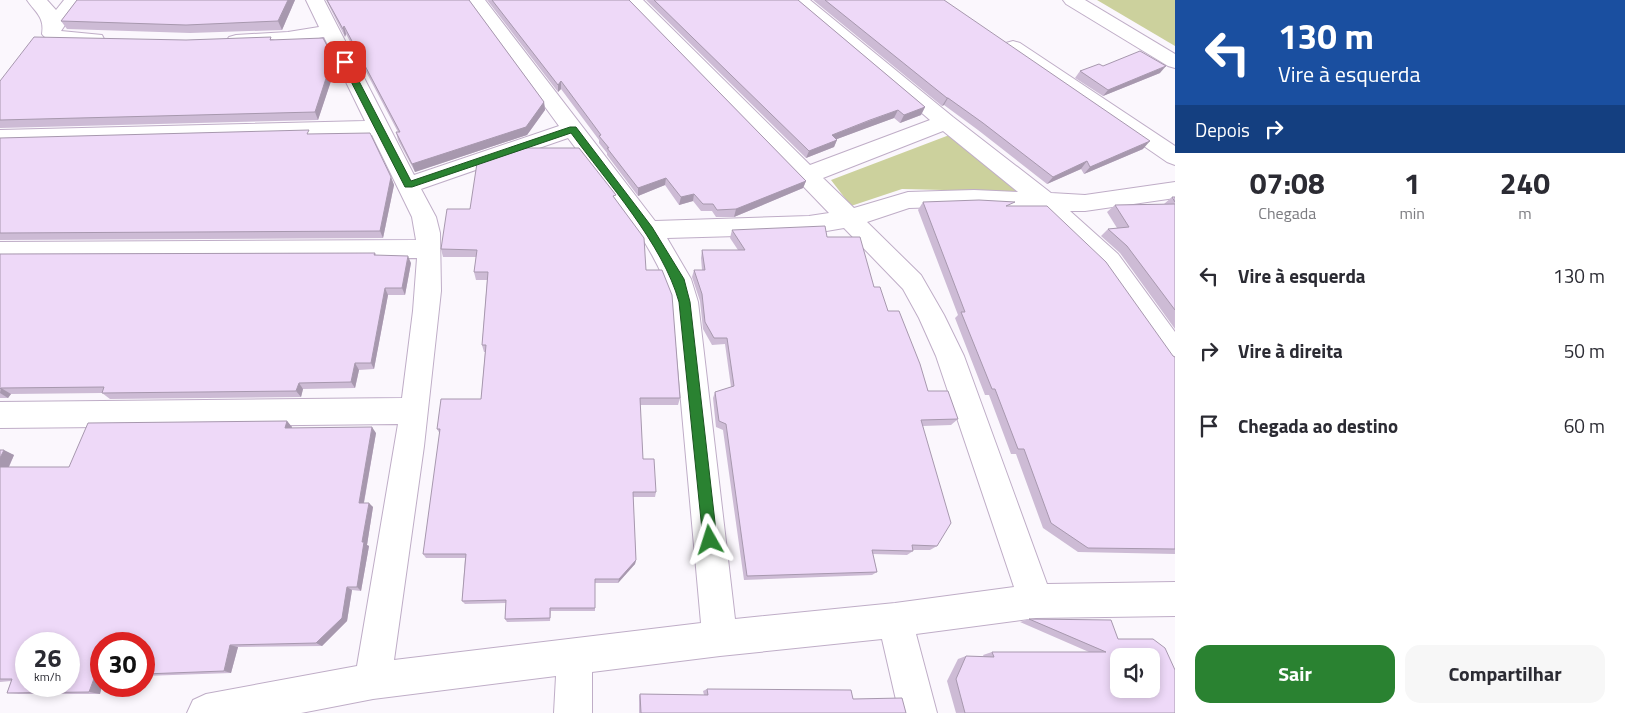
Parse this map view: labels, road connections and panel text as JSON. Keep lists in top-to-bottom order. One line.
{"page":{"turn":["130 m","Vire à esquerda"],"then":"Depois","eta":["07:08","Chegada","1","min","240","m"],"list":[{"name":"Vire à esquerda","value":"130 m"},{"name":"Vire à direita","value":"50 m"},{"name":"Chegada ao destino","value":"60 m"}],"speed":"26 km/h","limit":"30","buttons":["Sair","Compartilhar"]}}
